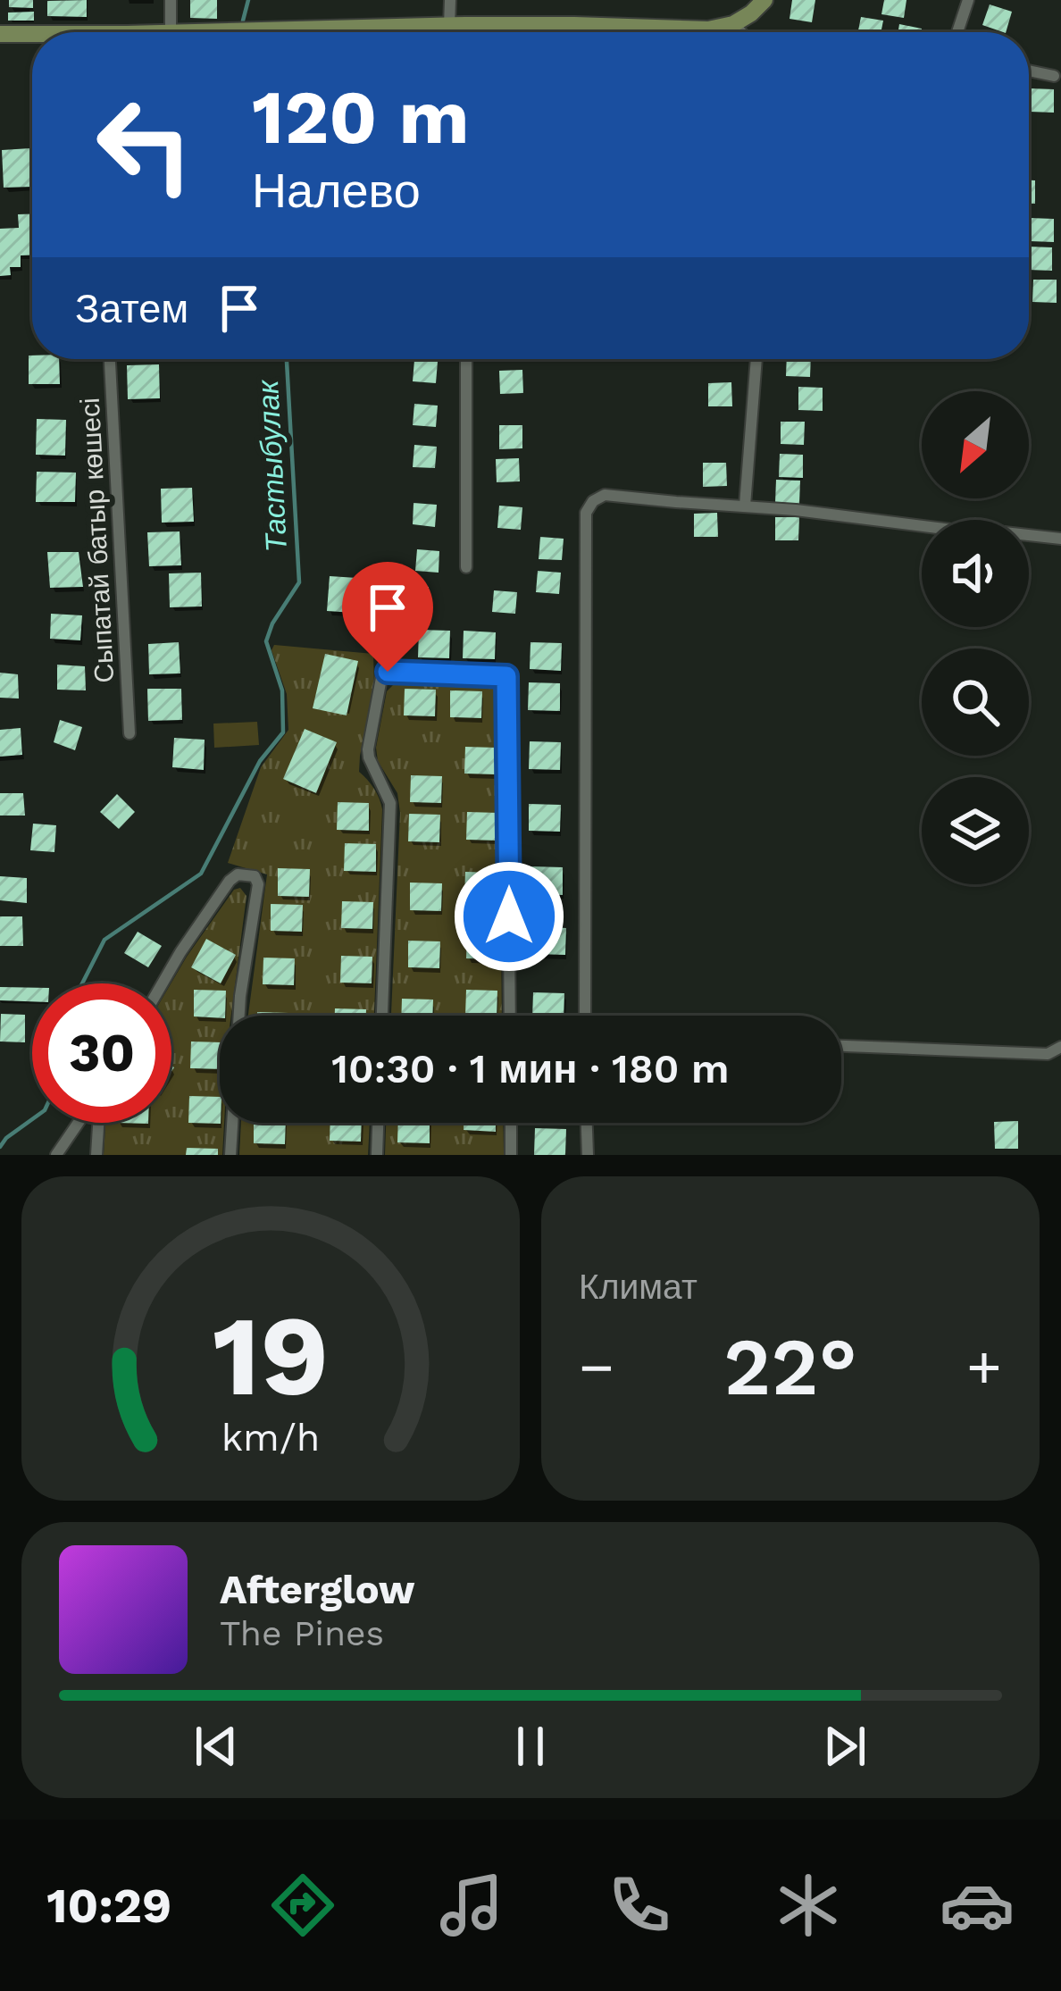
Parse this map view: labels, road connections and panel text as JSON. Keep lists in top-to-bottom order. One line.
{"streets":{"street":["Сыпатай батыр көшесі"]},"water":["Тастыбулак"],"north":"bottom left","page":{"turn":["120 m","Налево"],"then":"Затем","limit":"30","trip":"10:30 · 1 мин · 180 m","tile":"Климат","heat":["−","22°","+"],"song":["Afterglow","The Pines"],"tabs":"10:29","gauge":["19","km/h"]}}
